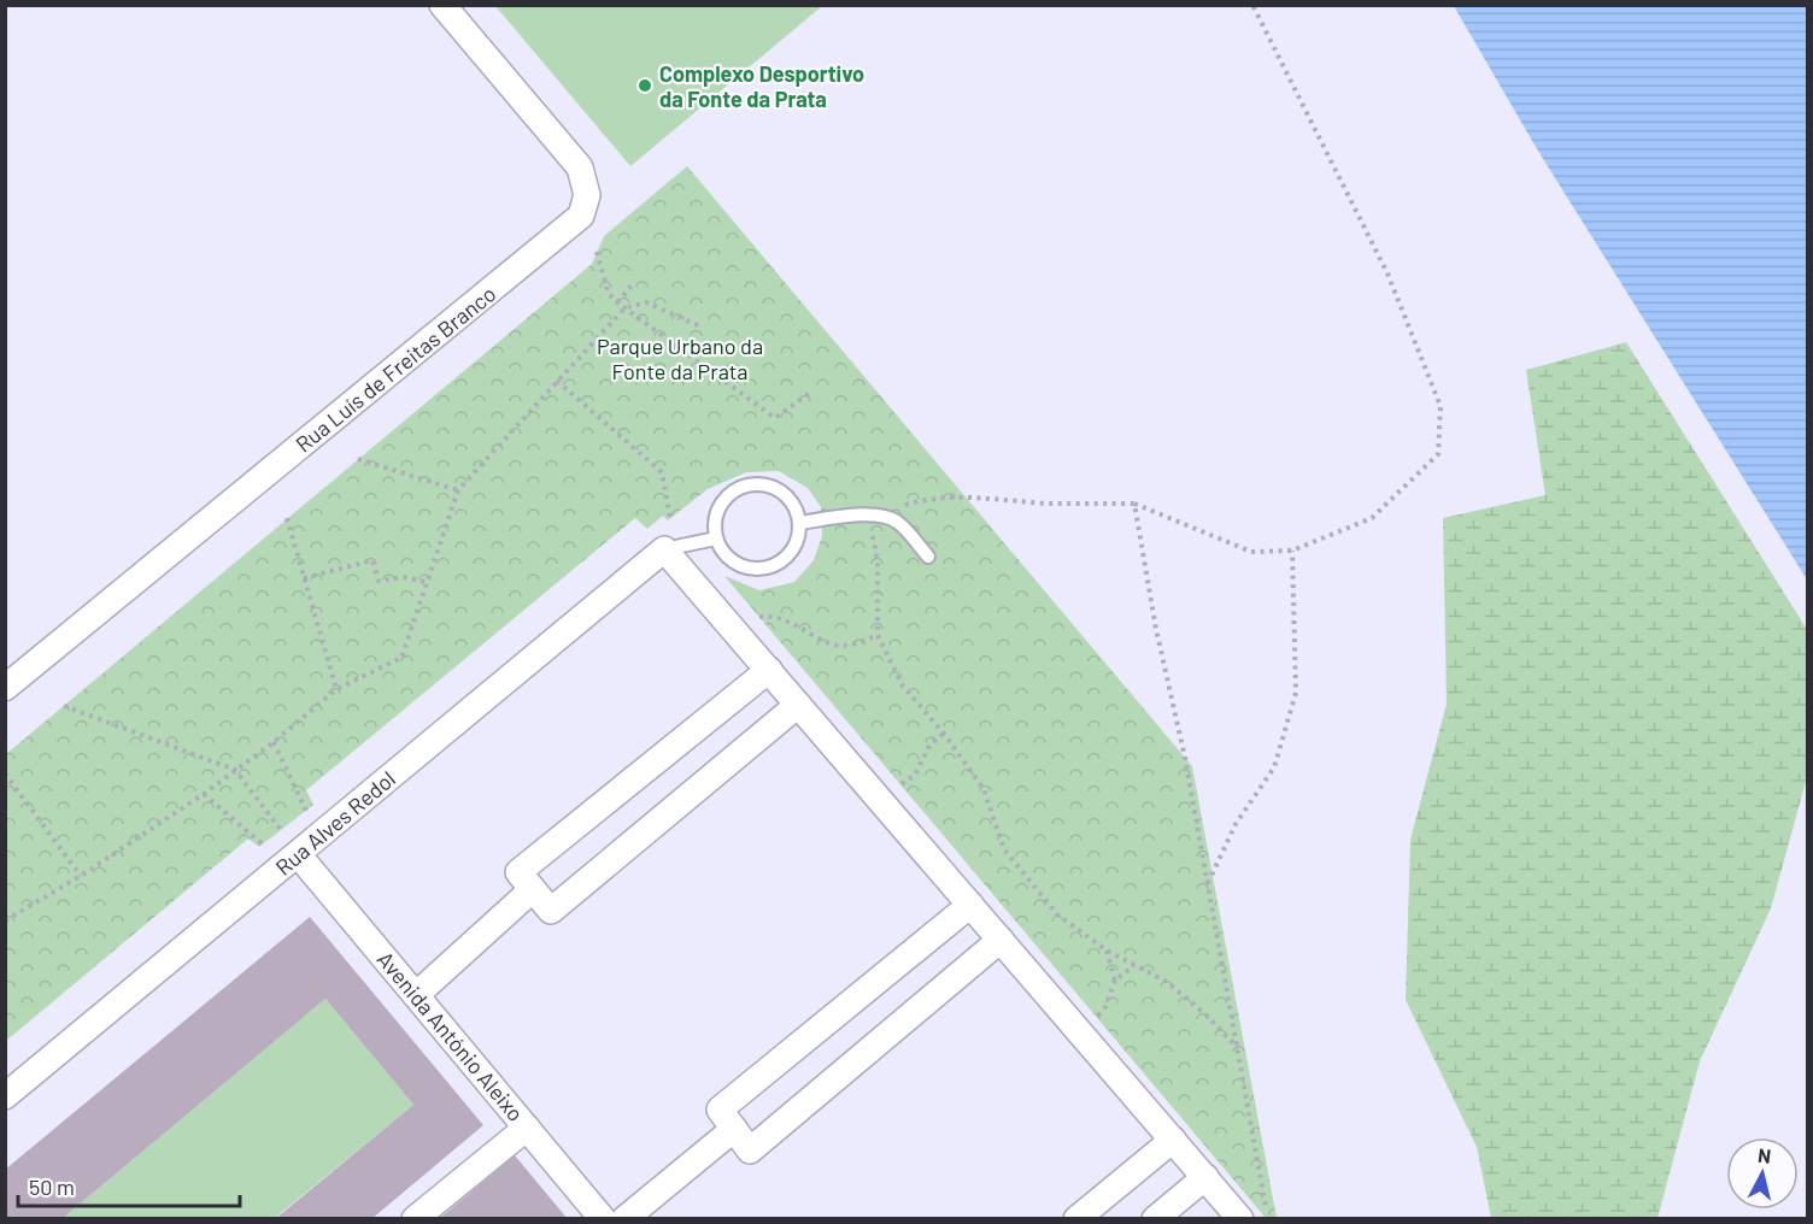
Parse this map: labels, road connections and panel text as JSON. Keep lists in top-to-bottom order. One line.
{"streets":{"street":["Rua Luís de Freitas Branco","Rua Alves Redol","Avenida António Aleixo"]},"crossings":[["Rua Alves Redol","Avenida António Aleixo"]],"parks":["Parque Urbano da Fonte da Prata"],"places":["Complexo Desportivo da Fonte da Prata"],"scale_bar":"50 m","north":"top"}
